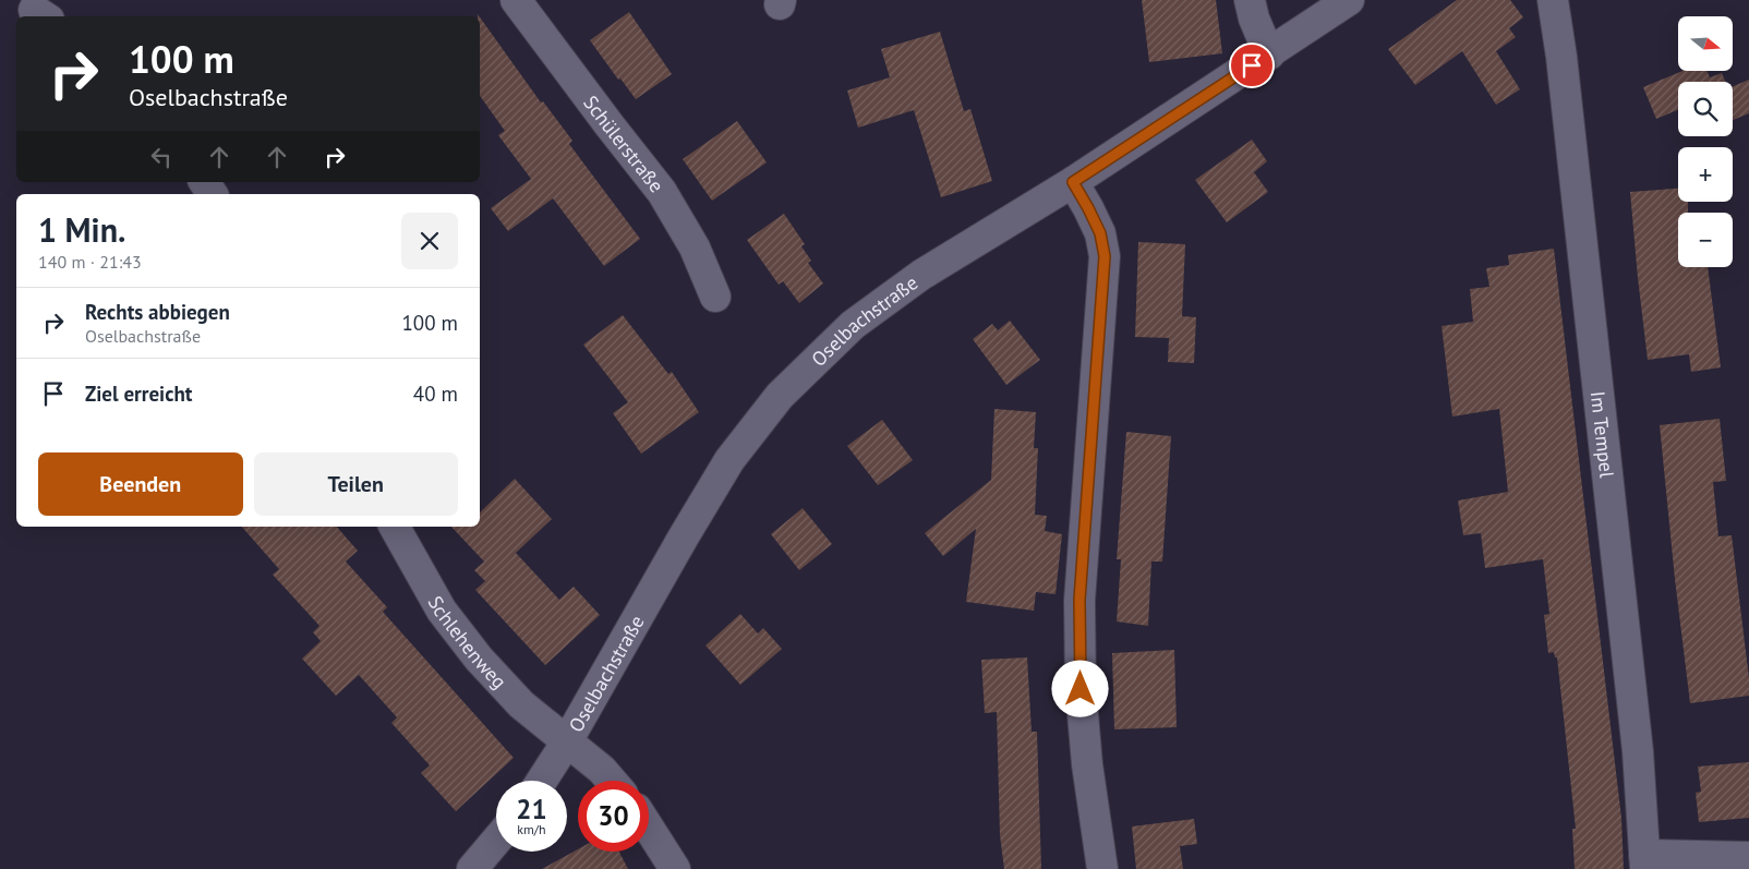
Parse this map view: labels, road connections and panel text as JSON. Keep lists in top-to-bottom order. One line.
{"streets":{"street":["Schülerstraße","Oselbachstraße","Im Tempel","Schlehenweg"]},"crossings":[["Oselbachstraße","Schlehenweg"]],"north":"right","page":{"map_buttons":["+","−"],"turn":["100 m","Oselbachstraße"],"heading":["1 Min.","140 m · 21:43"],"list":[{"name":"Rechts abbiegen","note":"Oselbachstraße","value":"100 m"},{"name":"Ziel erreicht","value":"40 m"}],"buttons":["Beenden","Teilen"],"speed":"21 km/h","limit":"30"}}
